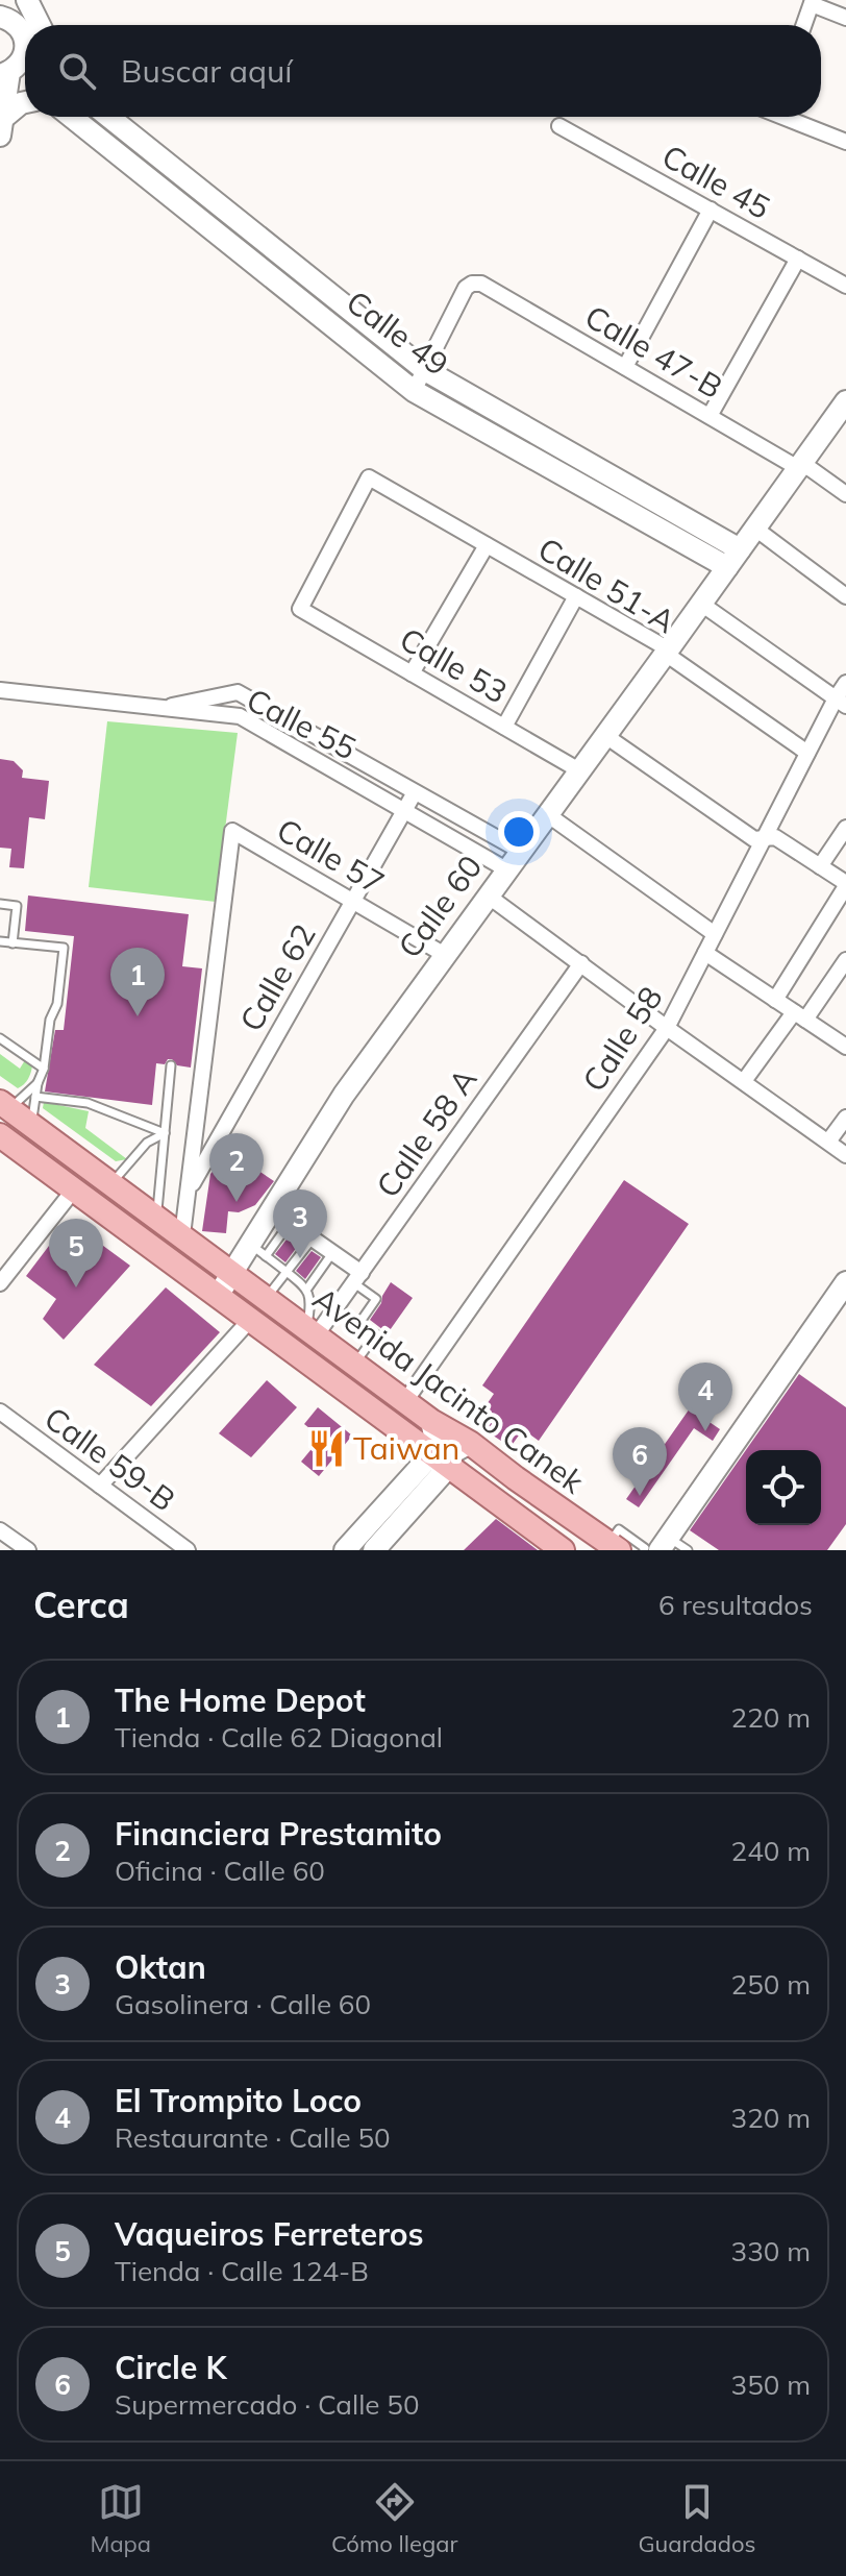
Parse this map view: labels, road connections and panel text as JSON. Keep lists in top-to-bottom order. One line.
{"streets":{"main road":["Avenida Jacinto Canek"],"street":["Calle 45","Calle 49","Calle 47-B","Calle 51-A","Calle 53","Calle 55","Calle 57","Calle 60","Calle 62","Calle 58","Calle 58 A","Calle 59-B"]},"crossings":[["Calle 49","Calle 47-B"],["Calle 49","Calle 60"],["Calle 47-B","Calle 60"],["Calle 51-A","Calle 53"],["Calle 51-A","Calle 60"],["Calle 51-A","Calle 58"],["Calle 53","Calle 60"],["Calle 55","Calle 60"],["Calle 55","Calle 62"],["Calle 57","Calle 60"],["Calle 57","Calle 62"],["Calle 60","Avenida Jacinto Canek"],["Calle 58","Avenida Jacinto Canek"],["Calle 58 A","Avenida Jacinto Canek"]],"places":{"restaurant":["Taiwan"]},"page":{"search":"Buscar aquí","pins":["1","2","3","5","4","6"],"heading":["Cerca","6 resultados"],"list":[{"mark":"1","name":"The Home Depot","note":"Tienda · Calle 62 Diagonal","value":"220 m"},{"mark":"2","name":"Financiera Prestamito","note":"Oficina · Calle 60","value":"240 m"},{"mark":"3","name":"Oktan","note":"Gasolinera · Calle 60","value":"250 m"},{"mark":"4","name":"El Trompito Loco","note":"Restaurante · Calle 50","value":"320 m"},{"mark":"5","name":"Vaqueiros Ferreteros","note":"Tienda · Calle 124-B","value":"330 m"},{"mark":"6","name":"Circle K","note":"Supermercado · Calle 50","value":"350 m"}],"nav":["Mapa","Cómo llegar","Guardados"]}}
